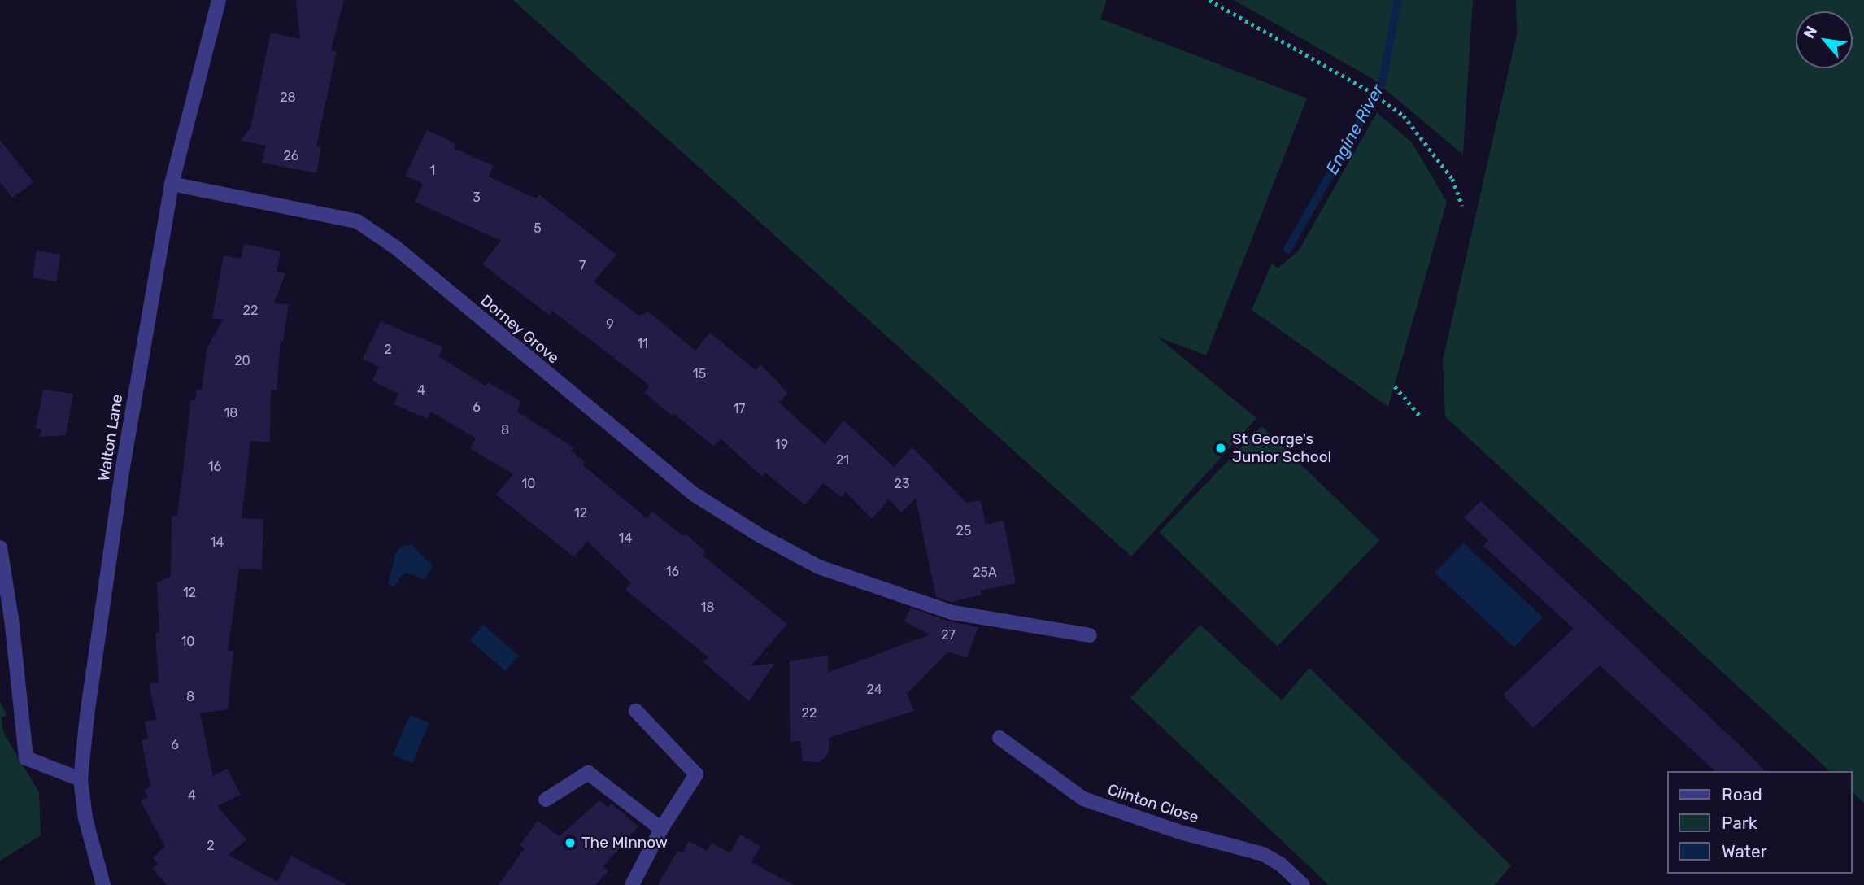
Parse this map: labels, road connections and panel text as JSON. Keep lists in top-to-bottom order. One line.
{"streets":{"street":["Dorney Grove","Walton Lane","Clinton Close"]},"crossings":[["Dorney Grove","Walton Lane"]],"water":["Engine River"],"places":["St George's Junior School","The Minnow"],"house_numbers":["28","26","1","3","5","7","22","9","11","2","20","15","4","6","17","18","8","19","21","16","10","23","12","25","14","14","16","25A","12","18","27","10","24","8","22","6","4","2"],"legend":["Road","Park","Water"],"north":"top left"}
